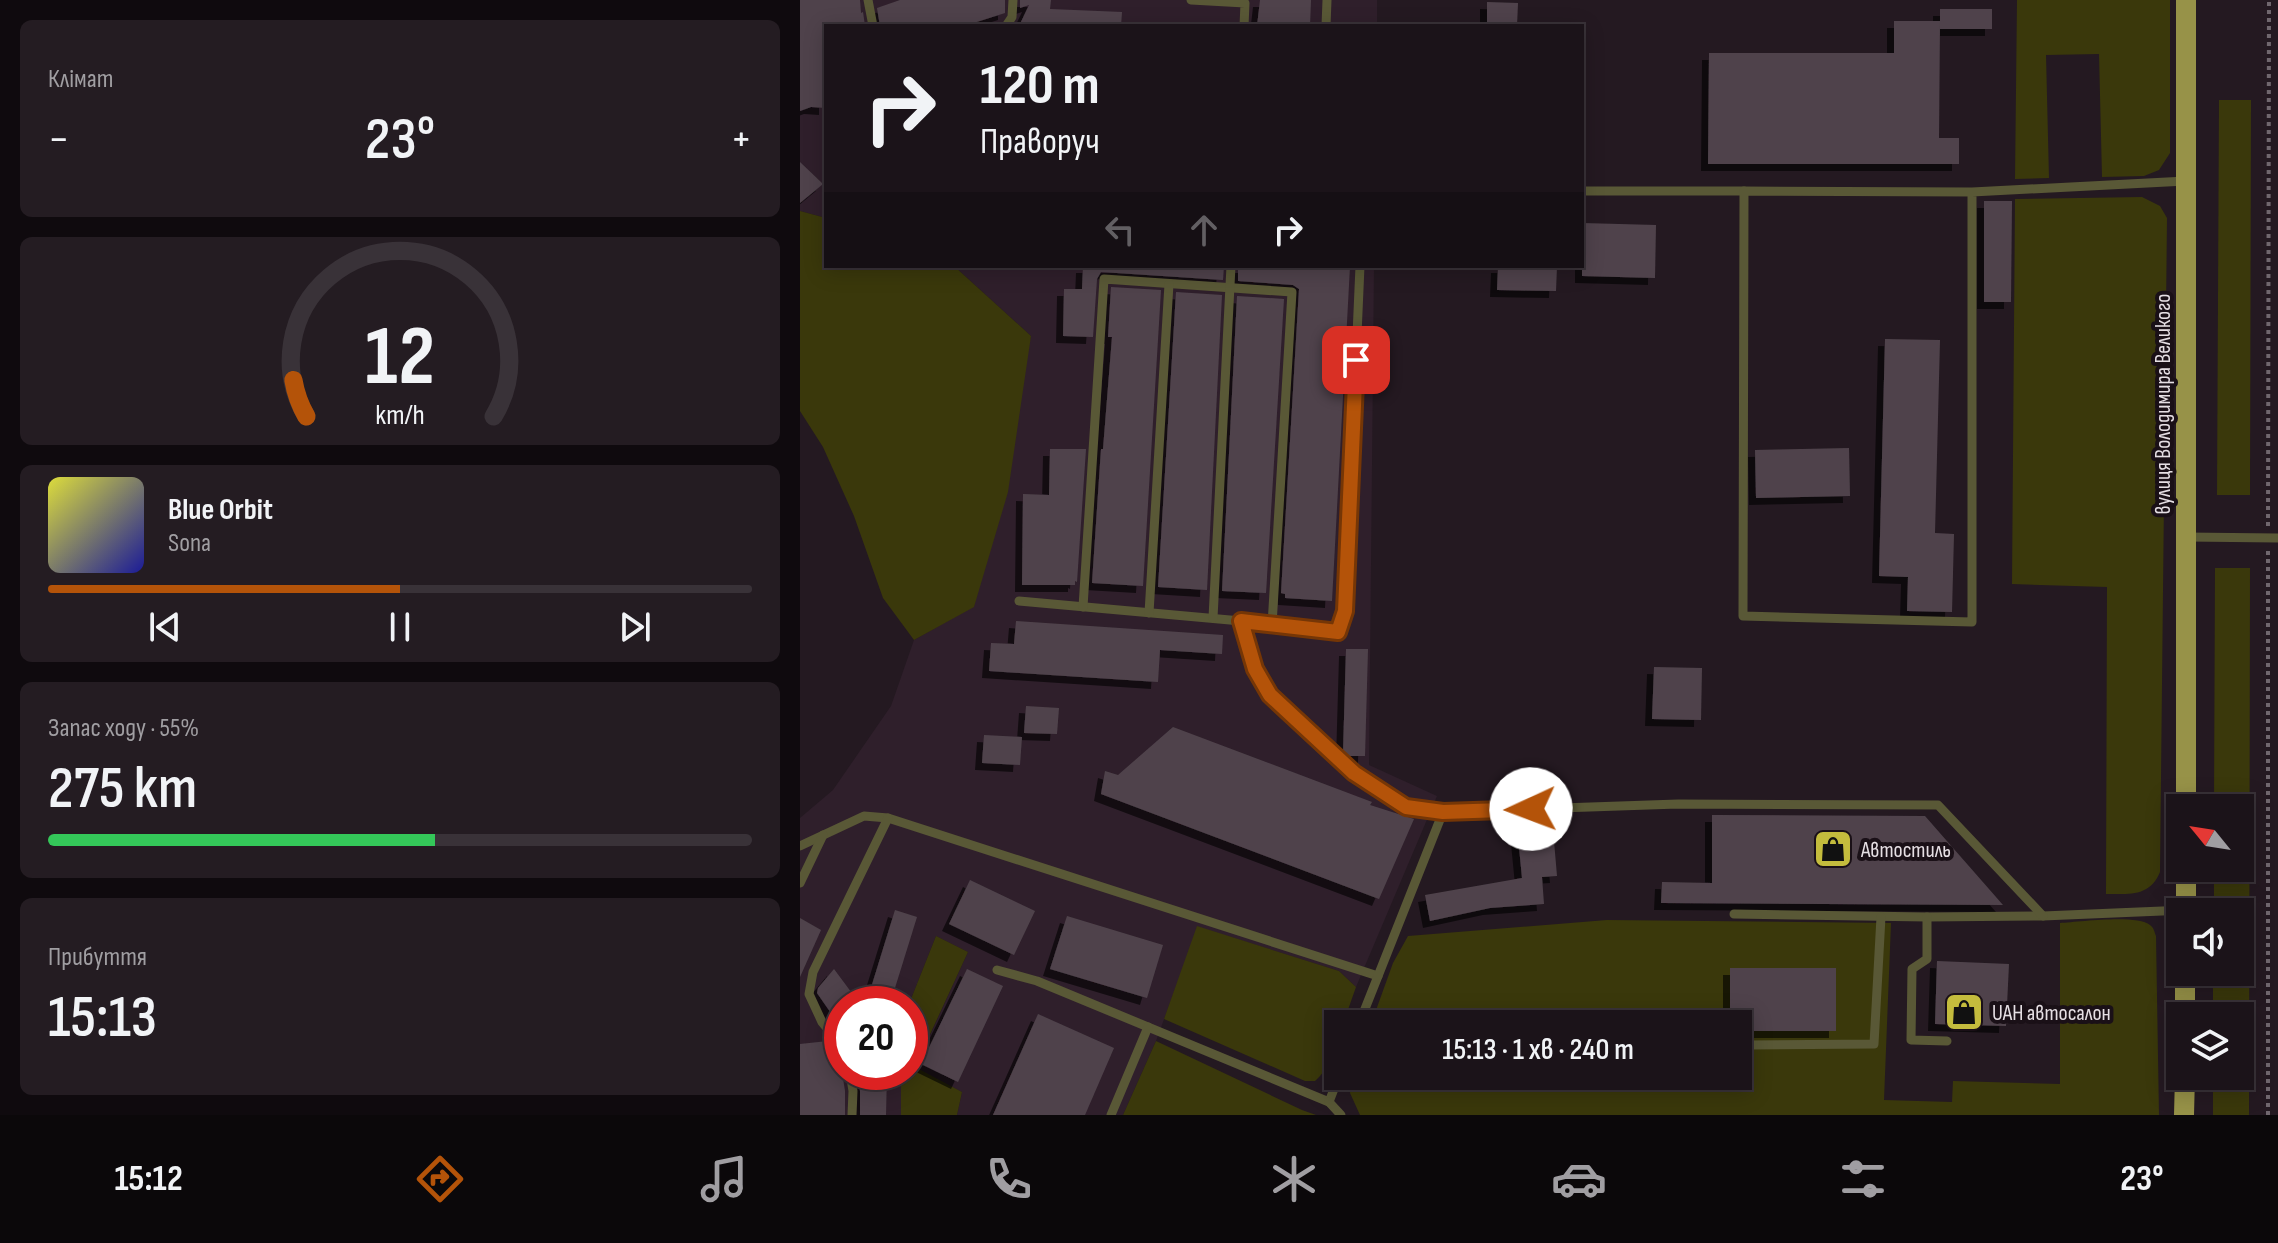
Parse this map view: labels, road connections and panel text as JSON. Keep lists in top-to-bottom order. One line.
{"streets":{"main road":["вулиця Володимира Великого"]},"places":{"shop":["Автостиль","UAH автосалон"]},"north":"top left","page":{"tile":["Клімат",["Запас ходу · 55%","275 km"],["Прибуття","15:13"]],"turn":["120 m","Праворуч"],"heat":["−","23°","+"],"song":["Blue Orbit","Sona"],"limit":"20","trip":"15:13 · 1 хв · 240 m","tabs":["15:12","23°"],"gauge":["12","km/h"]}}
